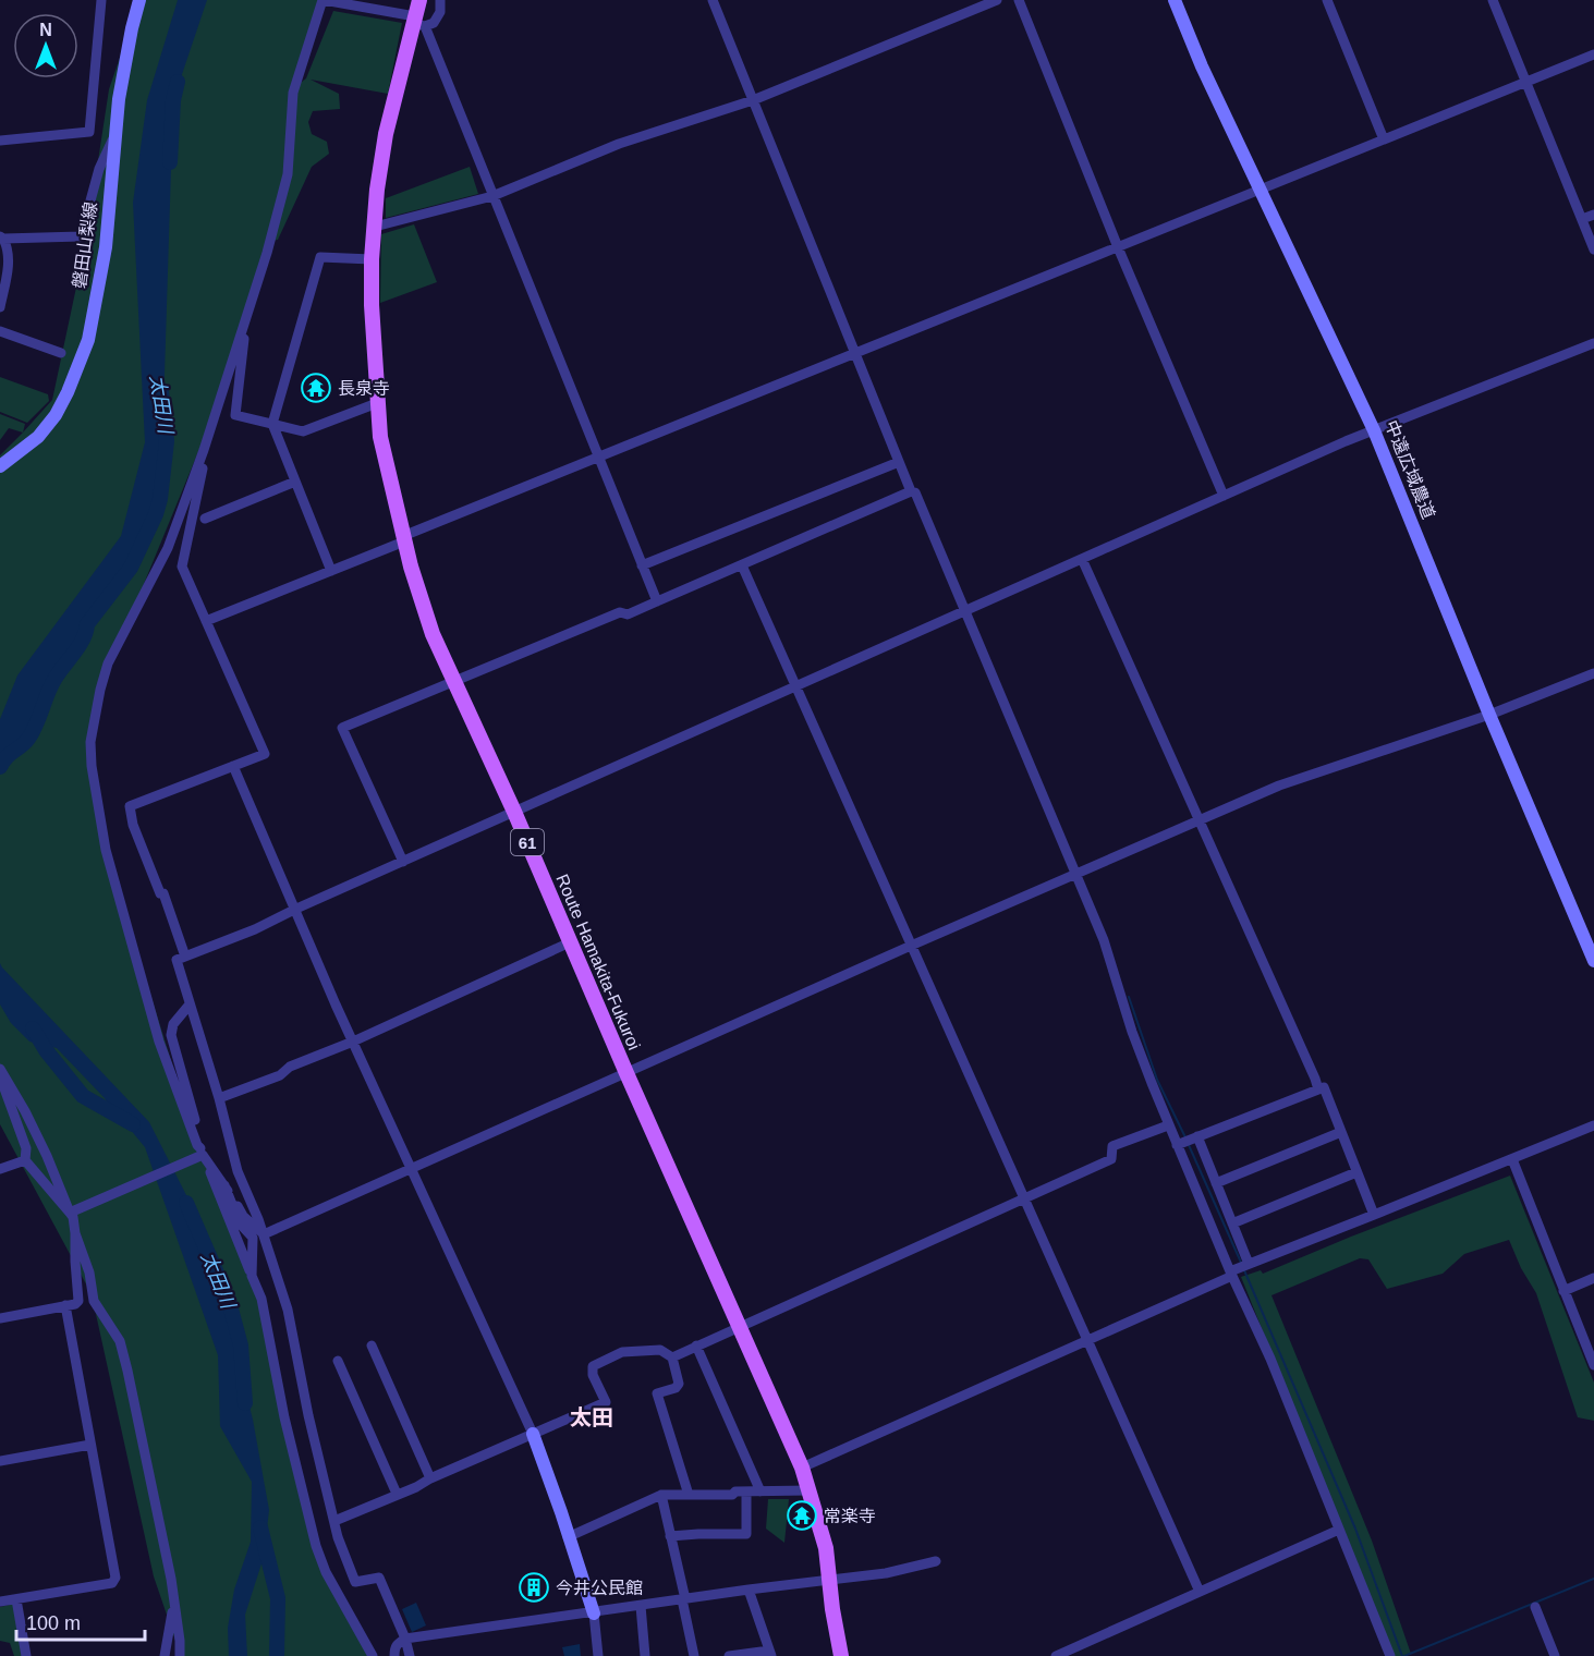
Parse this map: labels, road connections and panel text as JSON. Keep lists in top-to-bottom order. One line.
{"streets":{"main road":["61","Route Hamakita-Fukuroi"],"street":["磐田山梨線","中遠広域農道"]},"districts":["太田"],"water":["太田川"],"places":{"temple":["長泉寺","常楽寺"],"building":["今井公民館"]},"scale_bar":"100 m","north":"top"}
